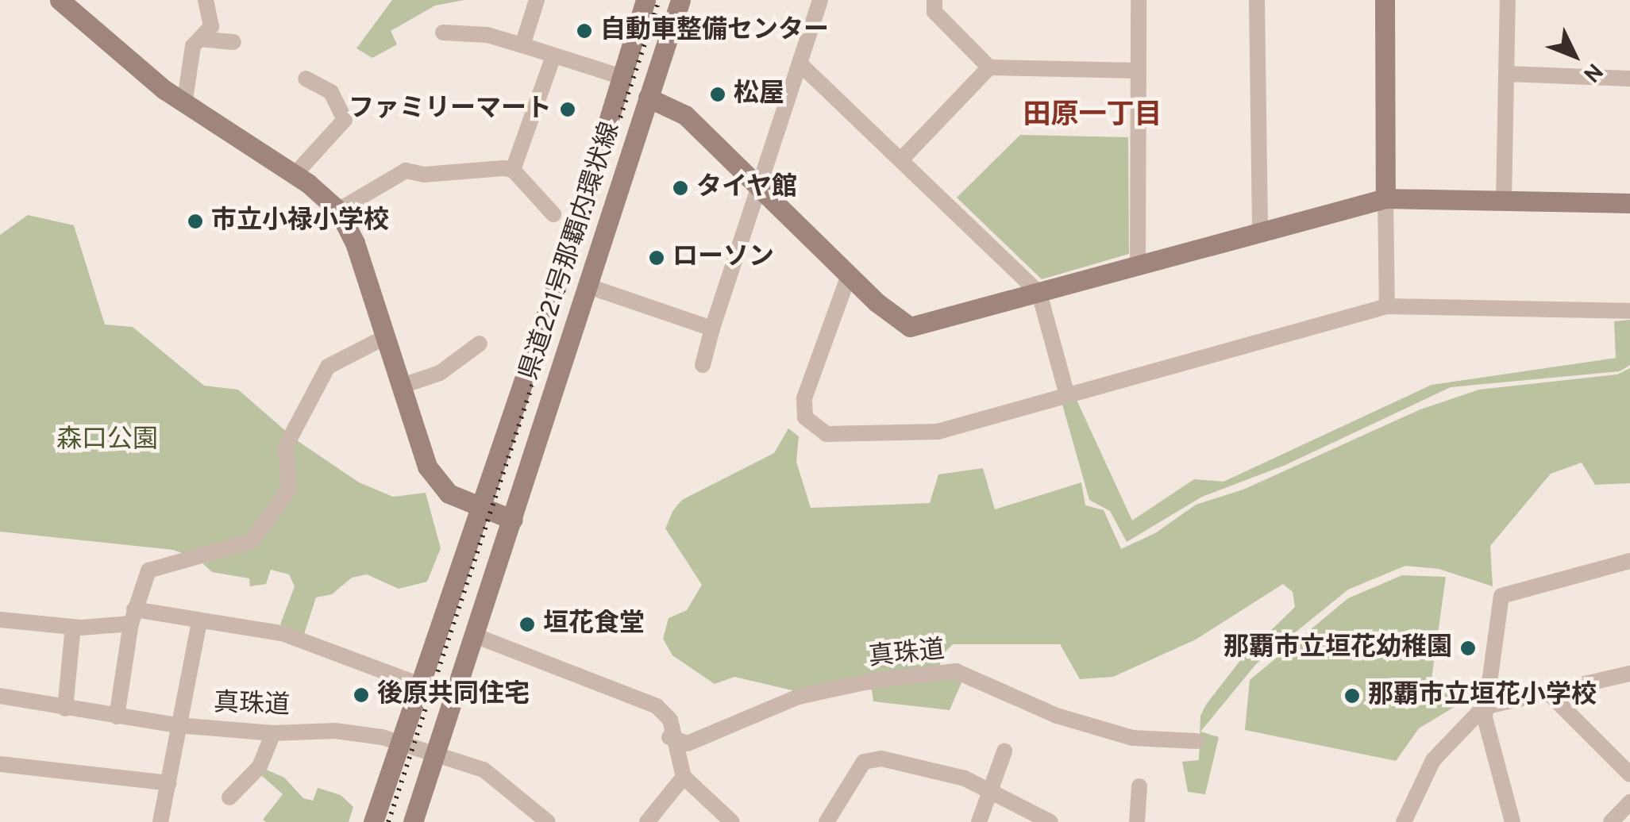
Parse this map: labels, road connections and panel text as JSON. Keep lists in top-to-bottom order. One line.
{"streets":{"main road":["県道221号那覇内環状線"],"street":["真珠道"]},"crossings":[["県道221号那覇内環状線","真珠道"]],"districts":["田原一丁目"],"parks":["森口公園"],"places":["自動車整備センター","松屋","ファミリーマート","タイヤ館","市立小禄小学校","ローソン","垣花食堂","那覇市立垣花幼稚園","後原共同住宅","那覇市立垣花小学校"],"north":"bottom right"}
